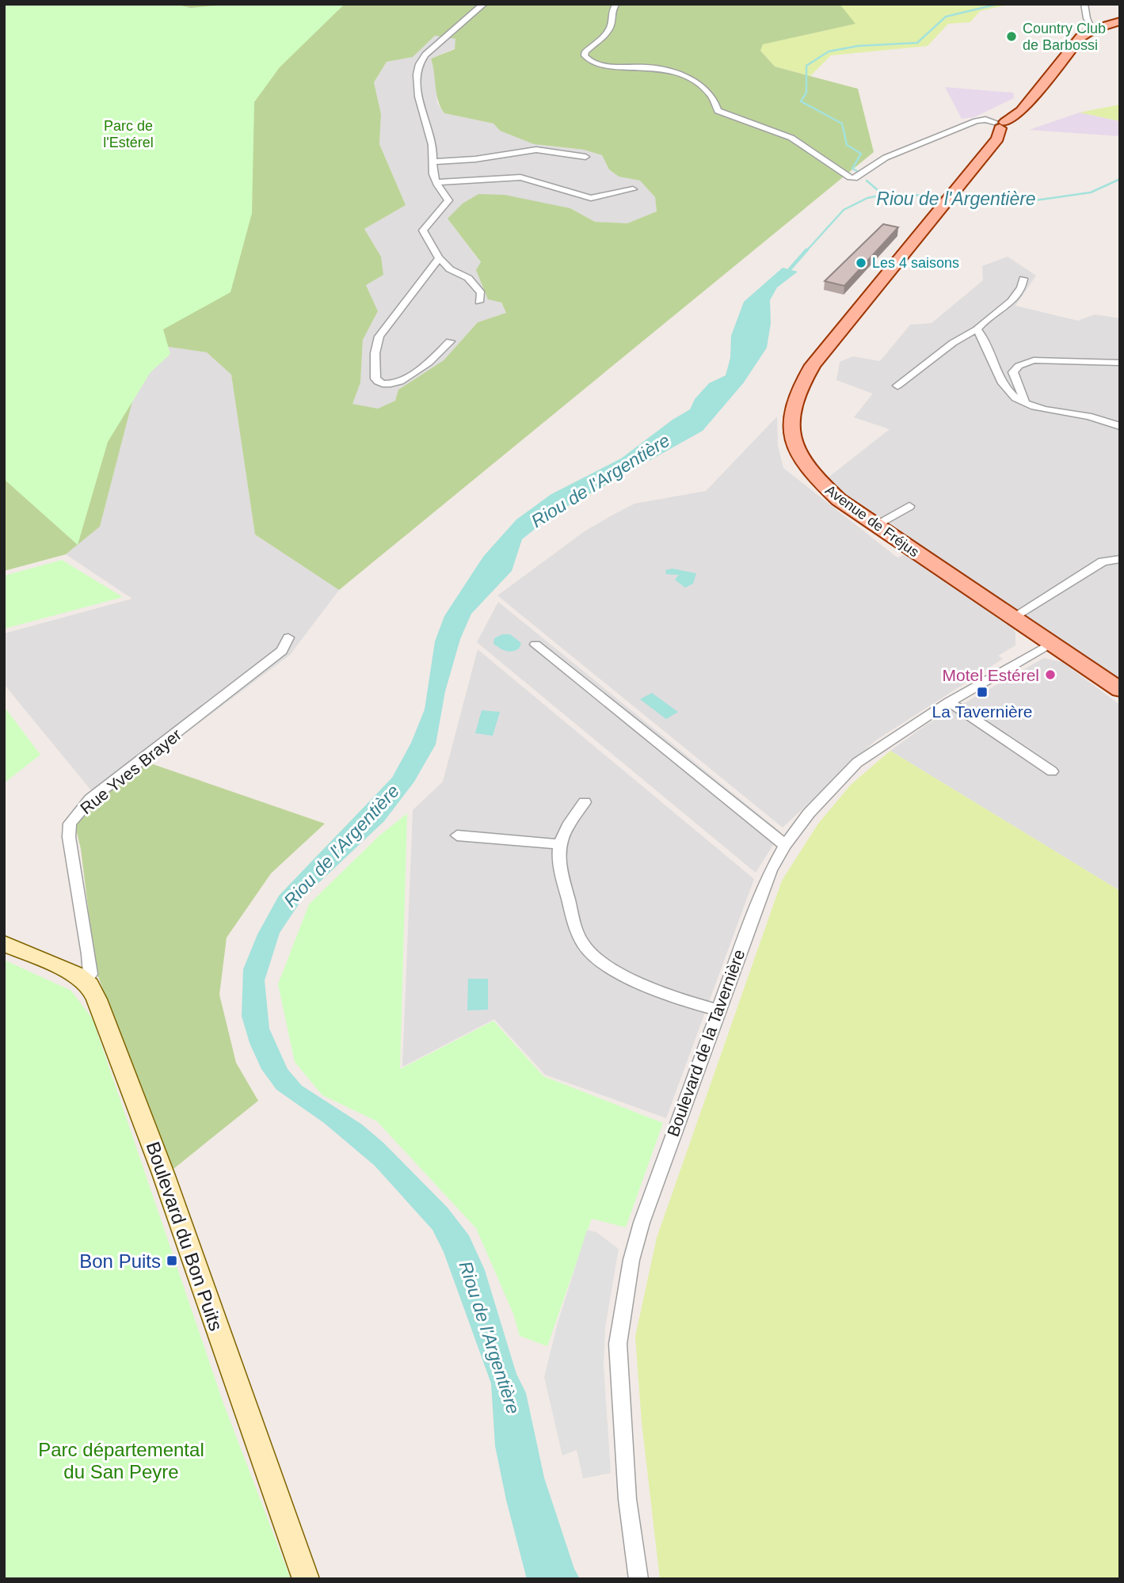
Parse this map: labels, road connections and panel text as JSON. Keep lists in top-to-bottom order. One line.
{"streets":{"main road":["Avenue de Fréjus","Boulevard du Bon Puits"],"street":["Rue Yves Brayer","Boulevard de la Tavernière"]},"crossings":[["Avenue de Fréjus","Boulevard de la Tavernière"],["Rue Yves Brayer","Boulevard du Bon Puits"]],"water":["Riou de l'Argentière"],"parks":["Parc de l'Estérel","Parc départemental du San Peyre"],"places":{"other":["Country Club de Barbossi","Les 4 saisons","Motel Estérel"],"transit":["La Tavernière","Bon Puits"]}}
